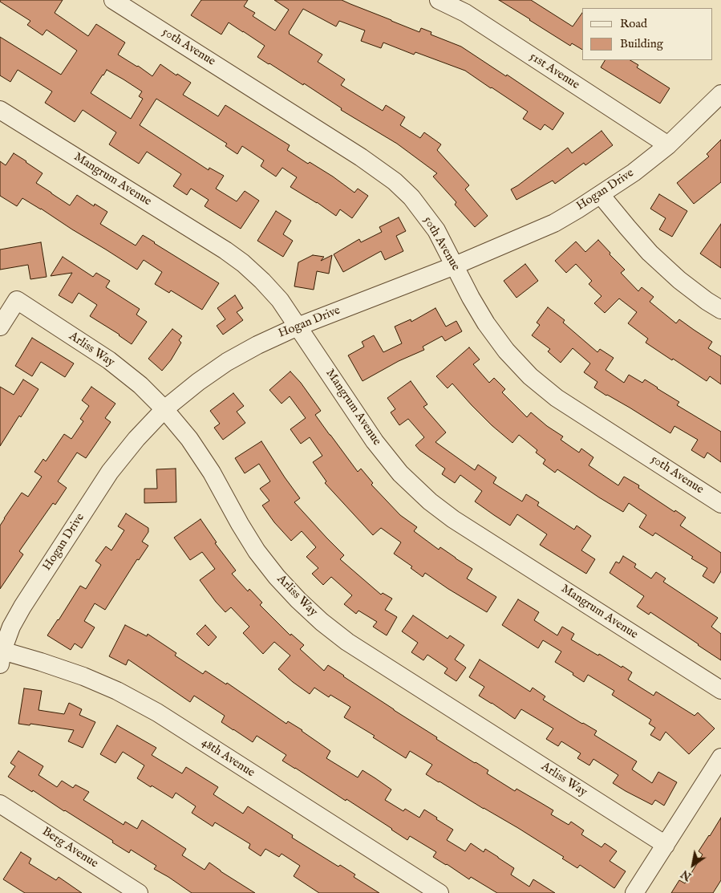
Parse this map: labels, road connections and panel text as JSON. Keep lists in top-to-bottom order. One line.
{"streets":{"street":["50th Avenue","51st Avenue","Mangrum Avenue","Hogan Drive","Arliss Way","48th Avenue","Berg Avenue"]},"crossings":[["50th Avenue","Hogan Drive"],["51st Avenue","Hogan Drive"],["Mangrum Avenue","Hogan Drive"],["Hogan Drive","Arliss Way"],["Hogan Drive","48th Avenue"]],"legend":["Road","Building"],"north":"bottom left"}
